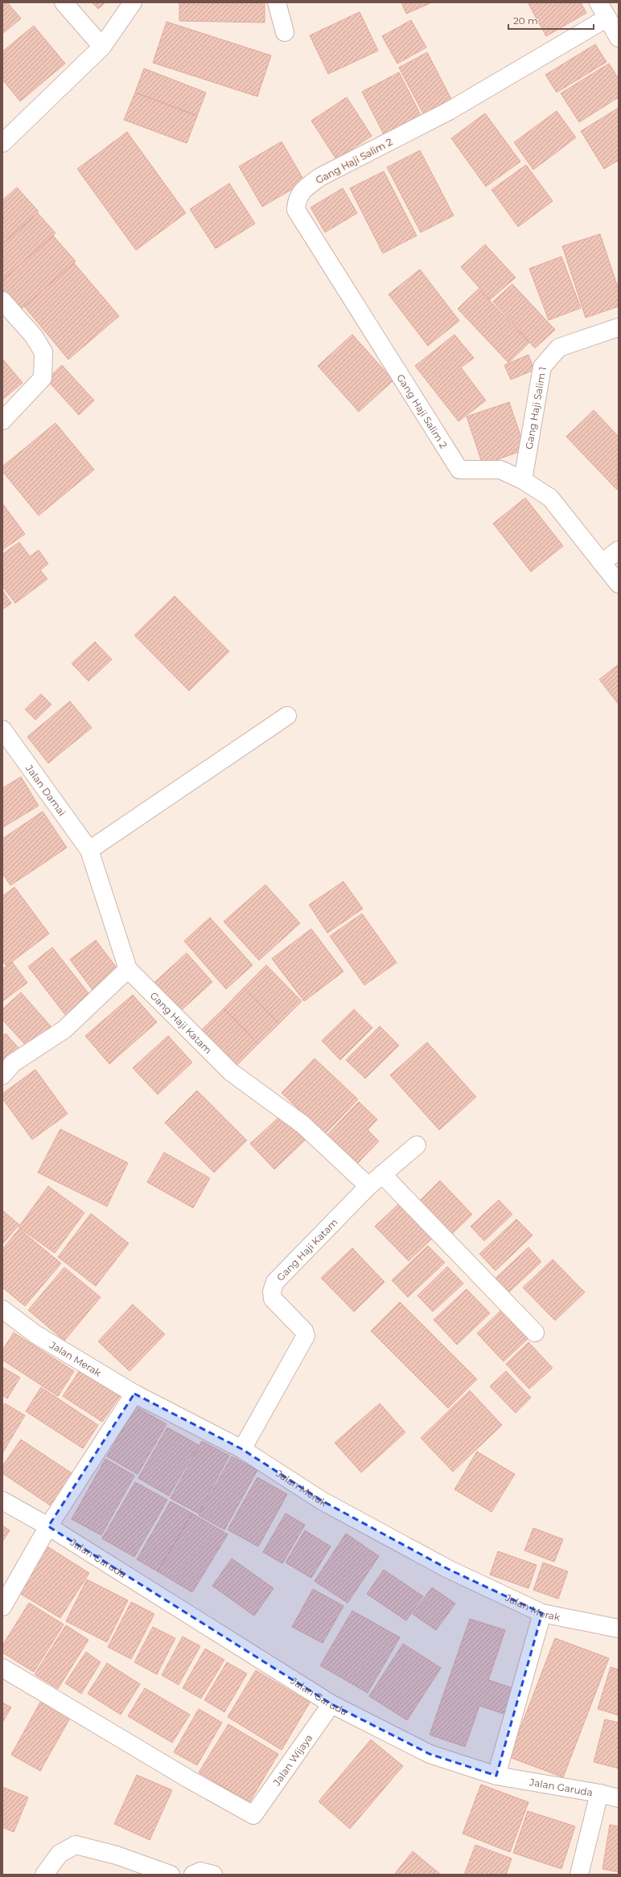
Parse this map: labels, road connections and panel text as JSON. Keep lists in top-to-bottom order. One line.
{"streets":{"street":["Gang Haji Salim 2","Gang Haji Salim 1","Jalan Damai","Gang Haji Katam","Jalan Merak","Jalan Garuda","Jalan Wijaya"]},"crossings":[["Gang Haji Salim 2","Gang Haji Salim 1"],["Jalan Damai","Gang Haji Katam"],["Gang Haji Katam","Jalan Merak"],["Jalan Garuda","Jalan Wijaya"]],"scale_bar":"20 m"}
